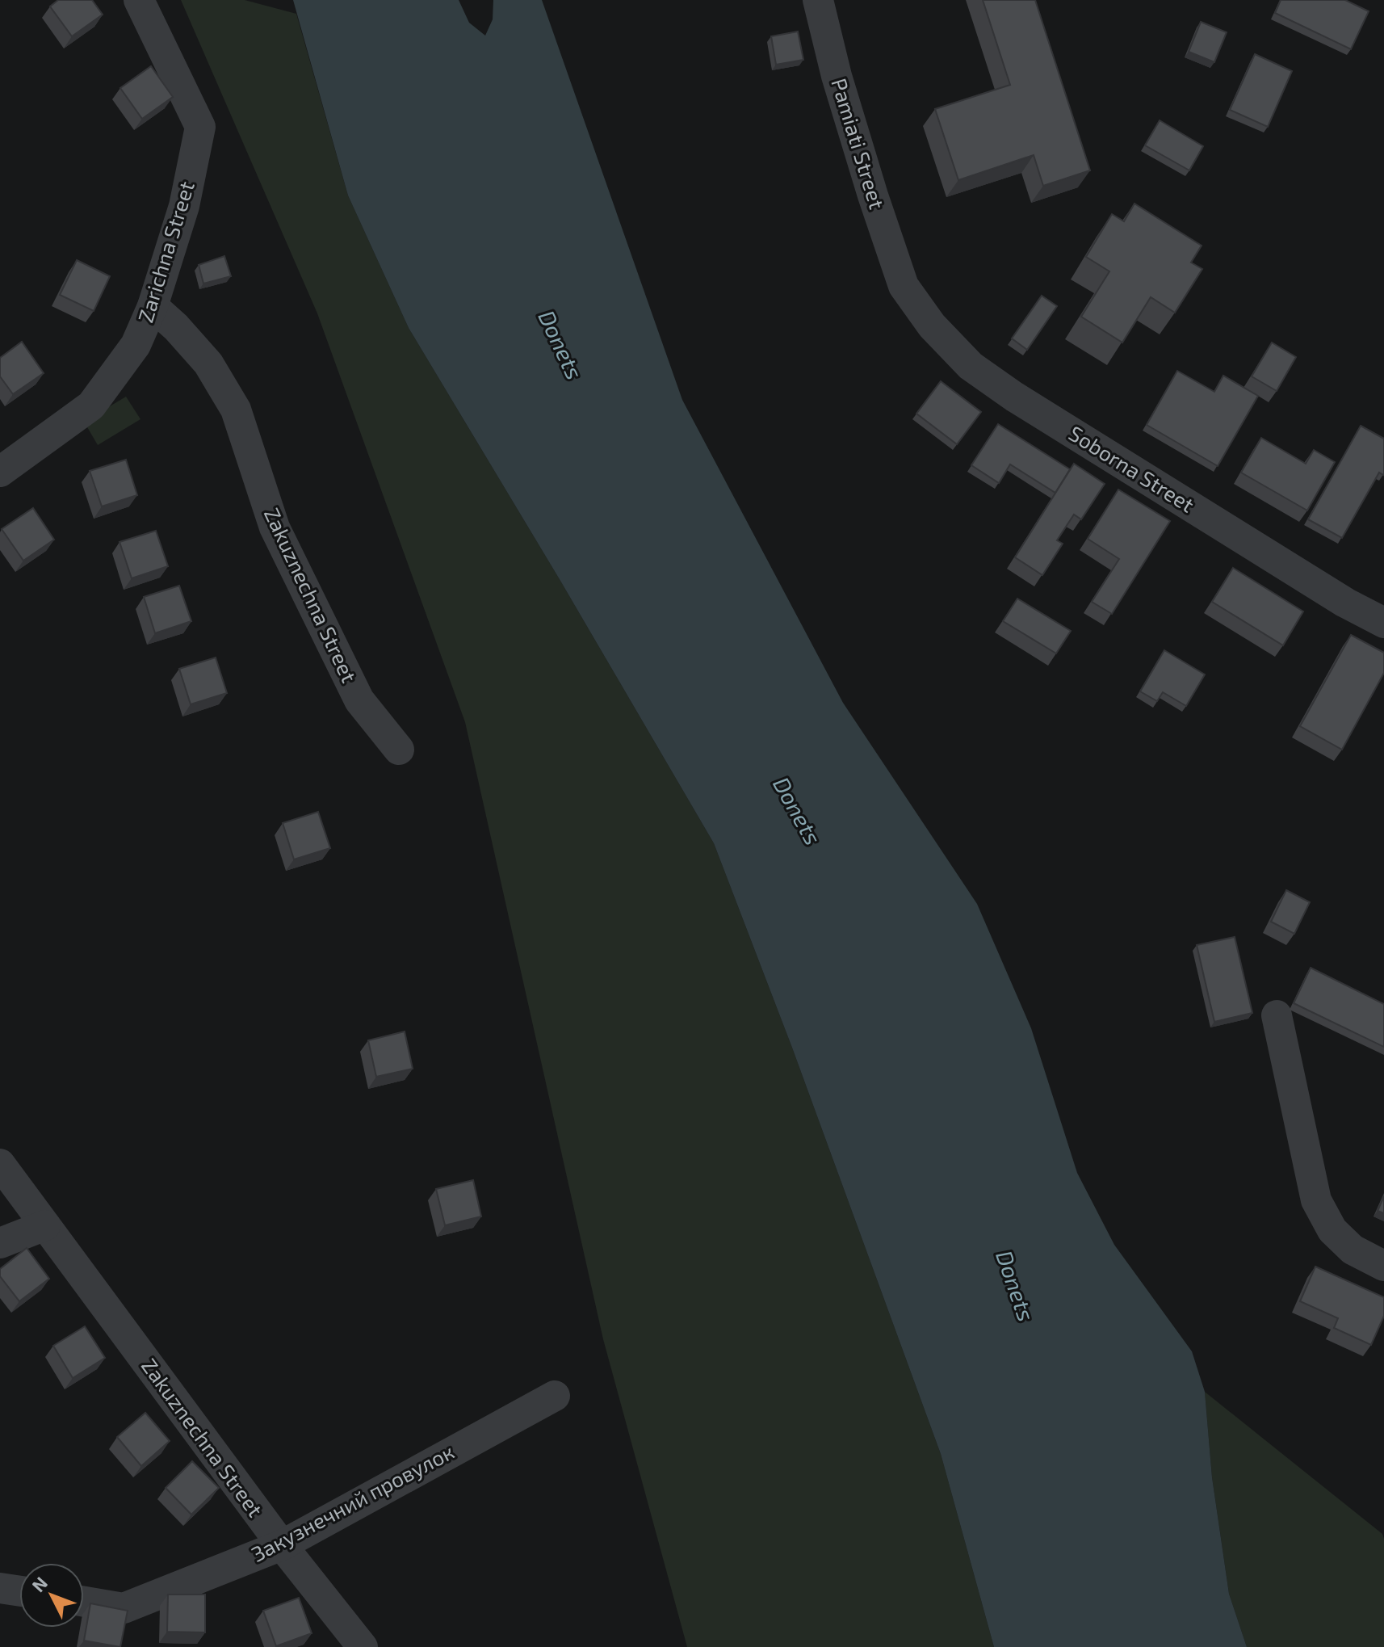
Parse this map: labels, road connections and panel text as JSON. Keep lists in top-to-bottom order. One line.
{"streets":{"street":["Pamiati Street","Zarichna Street","Soborna Street","Zakuznechna Street","Закузнечний провулок"]},"crossings":[["Pamiati Street","Soborna Street"],["Zarichna Street","Zakuznechna Street"],["Zakuznechna Street","Закузнечний провулок"]],"water":["Donets"],"north":"top left"}
